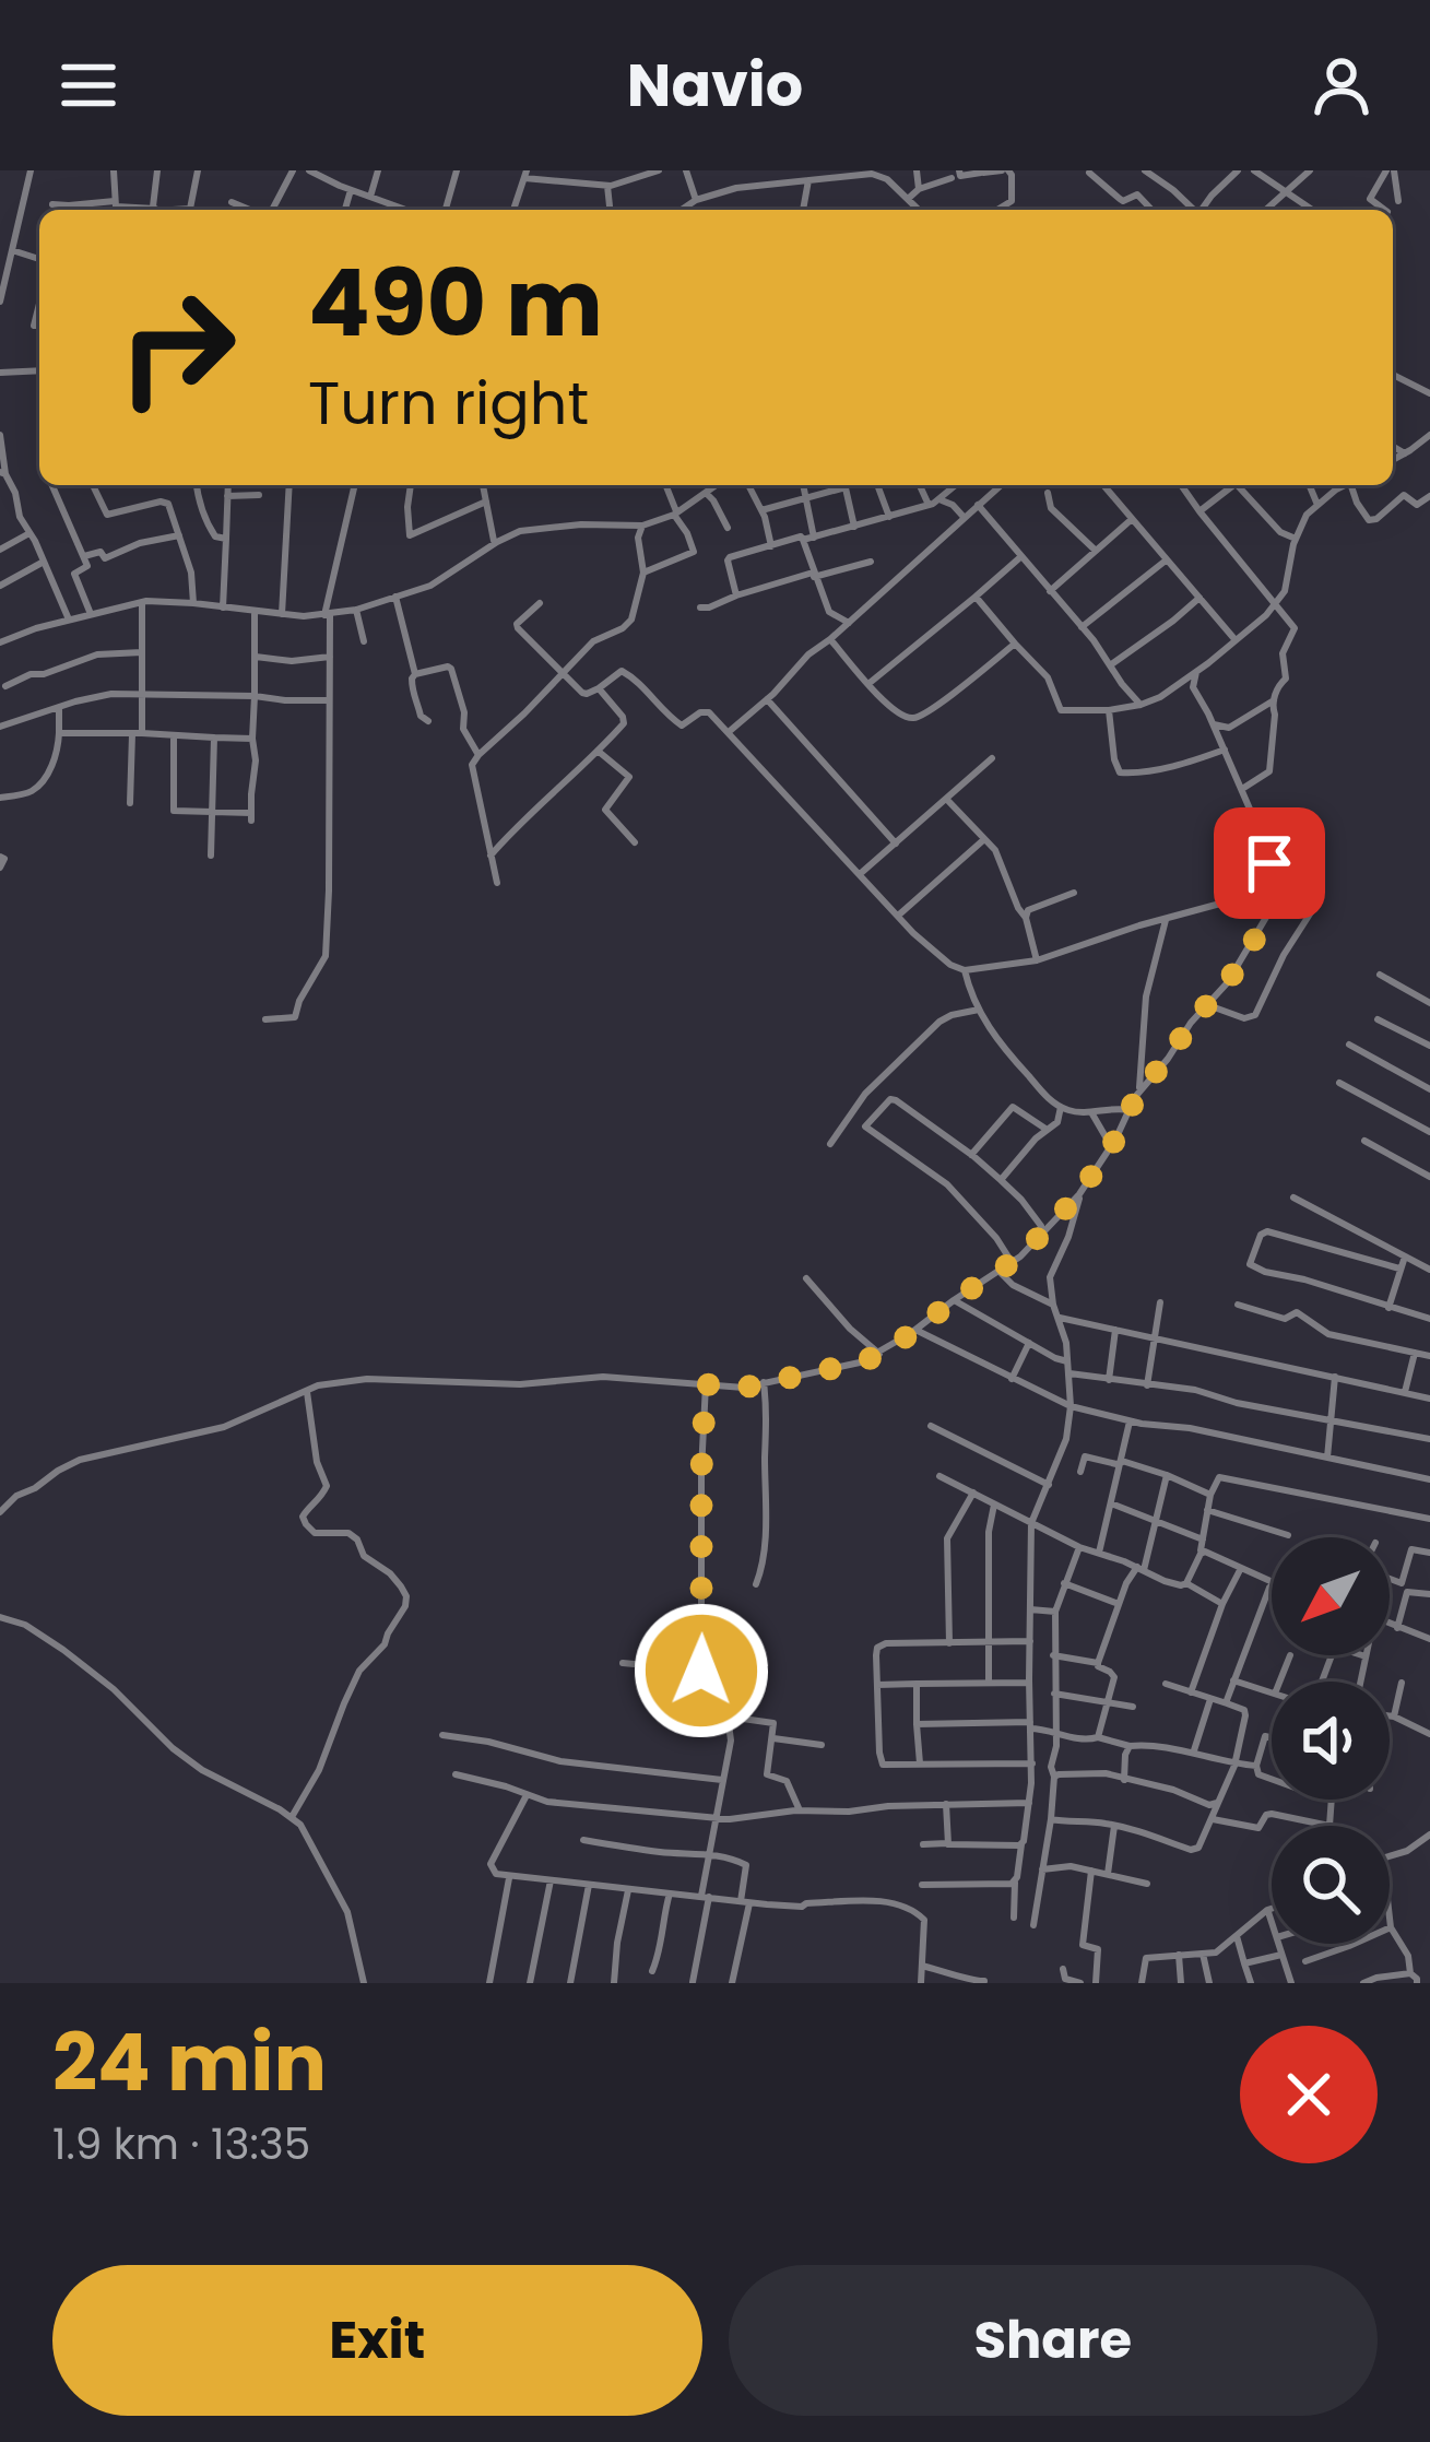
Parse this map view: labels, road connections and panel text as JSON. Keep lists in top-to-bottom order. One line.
{"north":"bottom left","page":{"header":"Navio","turn":["490 m","Turn right"],"heading":["24 min","1.9 km · 13:35"],"buttons":["Exit","Share"]}}
